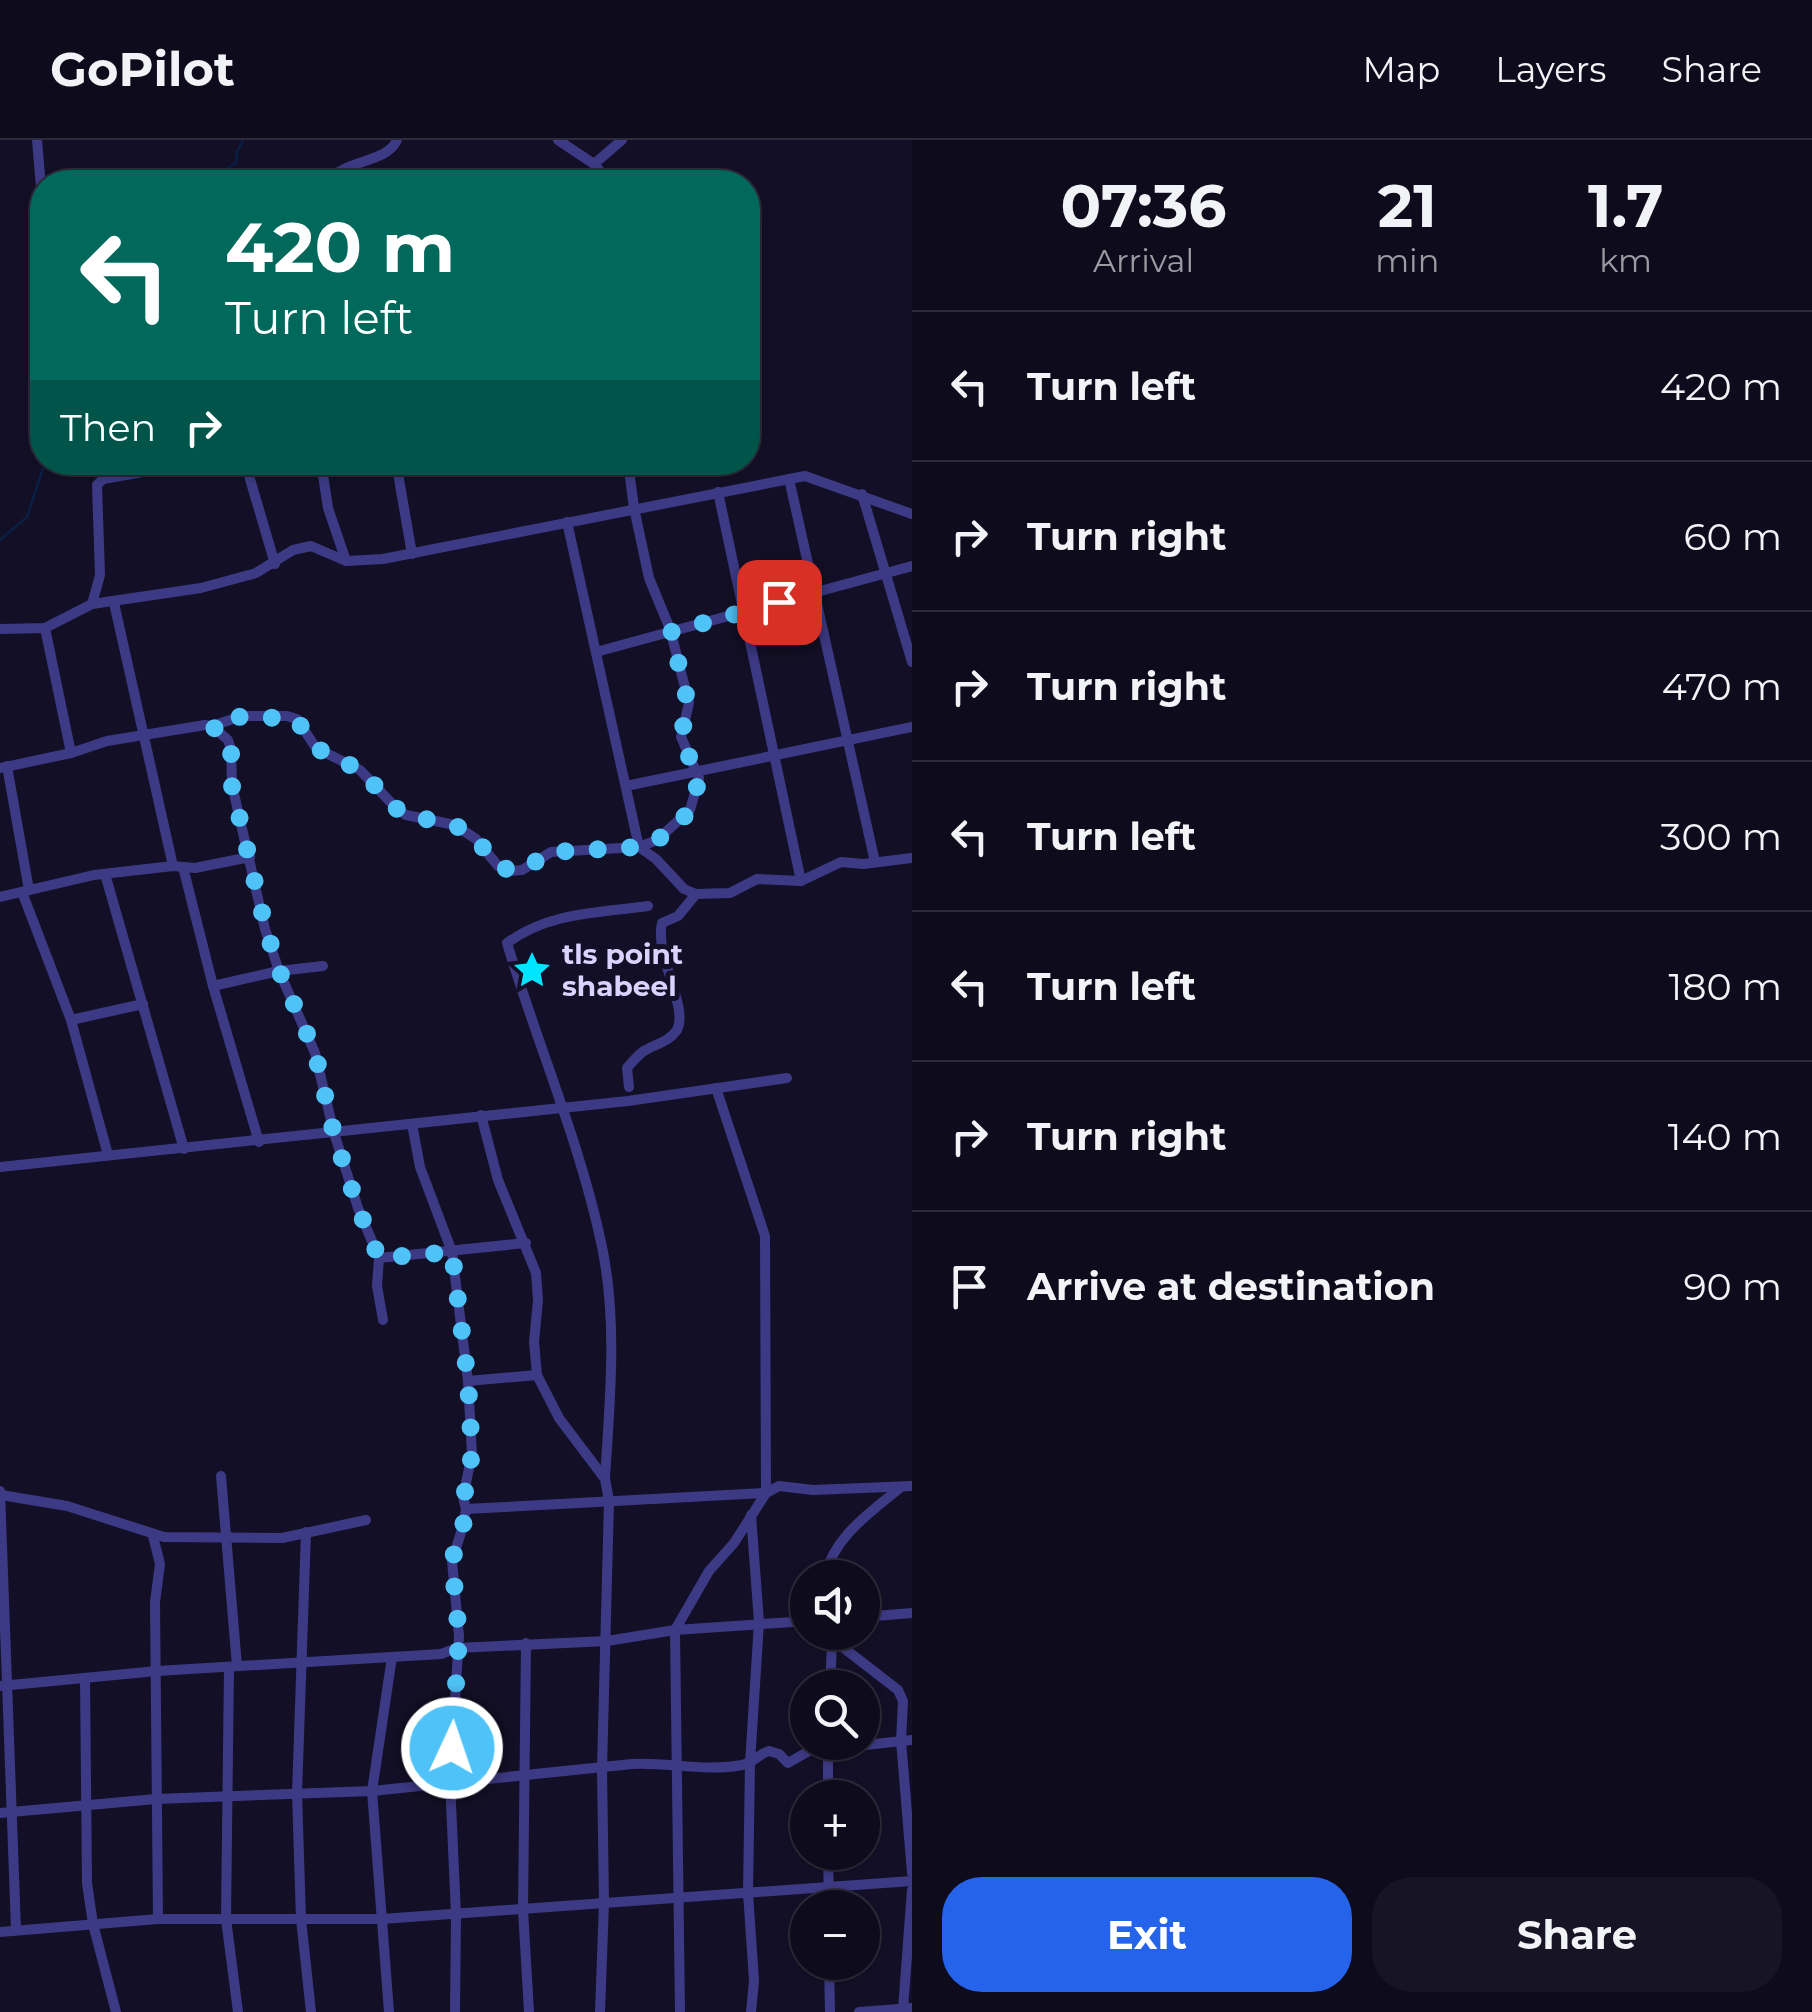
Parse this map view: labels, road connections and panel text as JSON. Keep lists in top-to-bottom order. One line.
{"places":{"place":["tls point shabeel"]},"page":{"header":"GoPilot","nav":["Map","Layers","Share"],"eta":["07:36","Arrival","21","min","1.7","km"],"turn":["420 m","Turn left"],"list":[{"name":"Turn left","value":"420 m"},{"name":"Turn right","value":"60 m"},{"name":"Turn right","value":"470 m"},{"name":"Turn left","value":"300 m"},{"name":"Turn left","value":"180 m"},{"name":"Turn right","value":"140 m"},{"name":"Arrive at destination","value":"90 m"}],"then":"Then","map_buttons":["+","−"],"buttons":["Exit","Share"]}}
